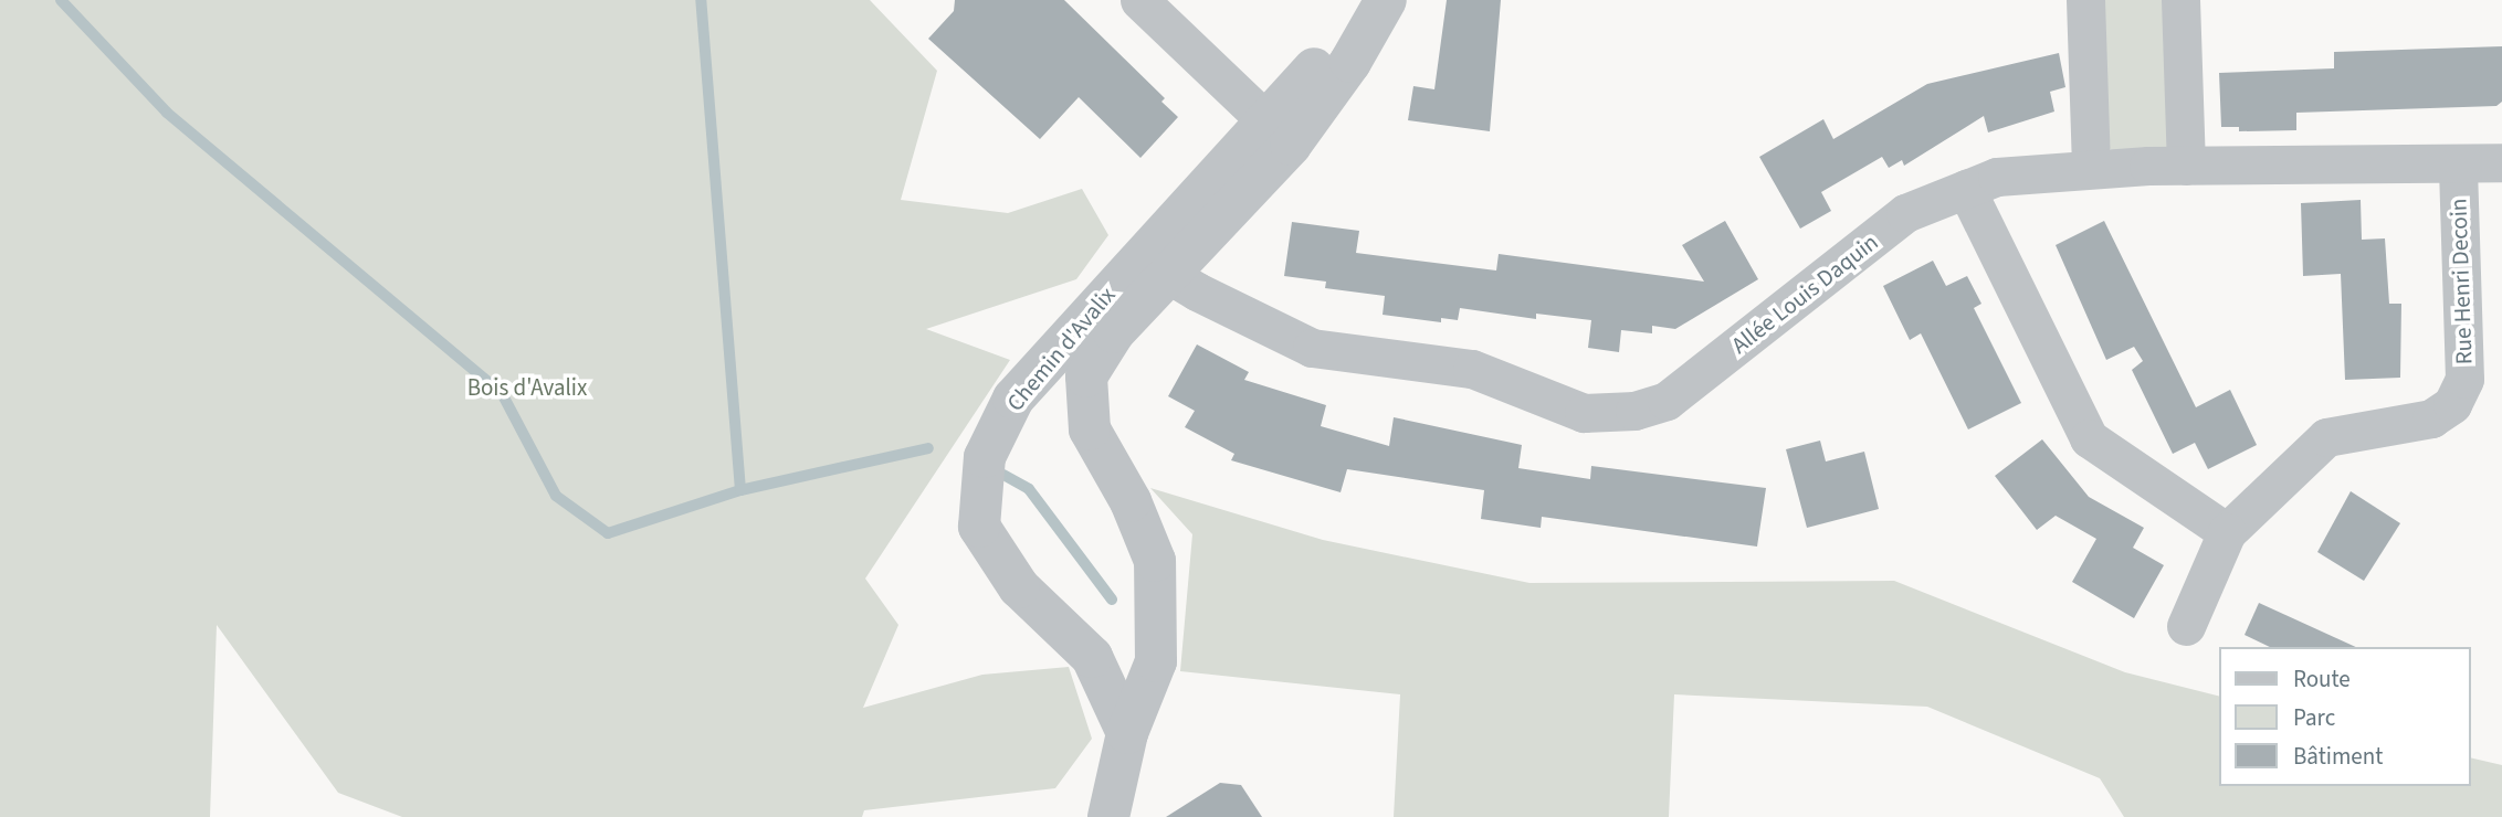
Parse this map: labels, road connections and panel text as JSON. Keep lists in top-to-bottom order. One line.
{"streets":{"street":["Rue Henri Decoin","Allée Louis Daquin","Chemin d'Avalix"]},"crossings":[["Rue Henri Decoin","Allée Louis Daquin"],["Allée Louis Daquin","Chemin d'Avalix"]],"parks":["Bois d'Avalix"],"legend":["Route","Parc","Bâtiment"]}
